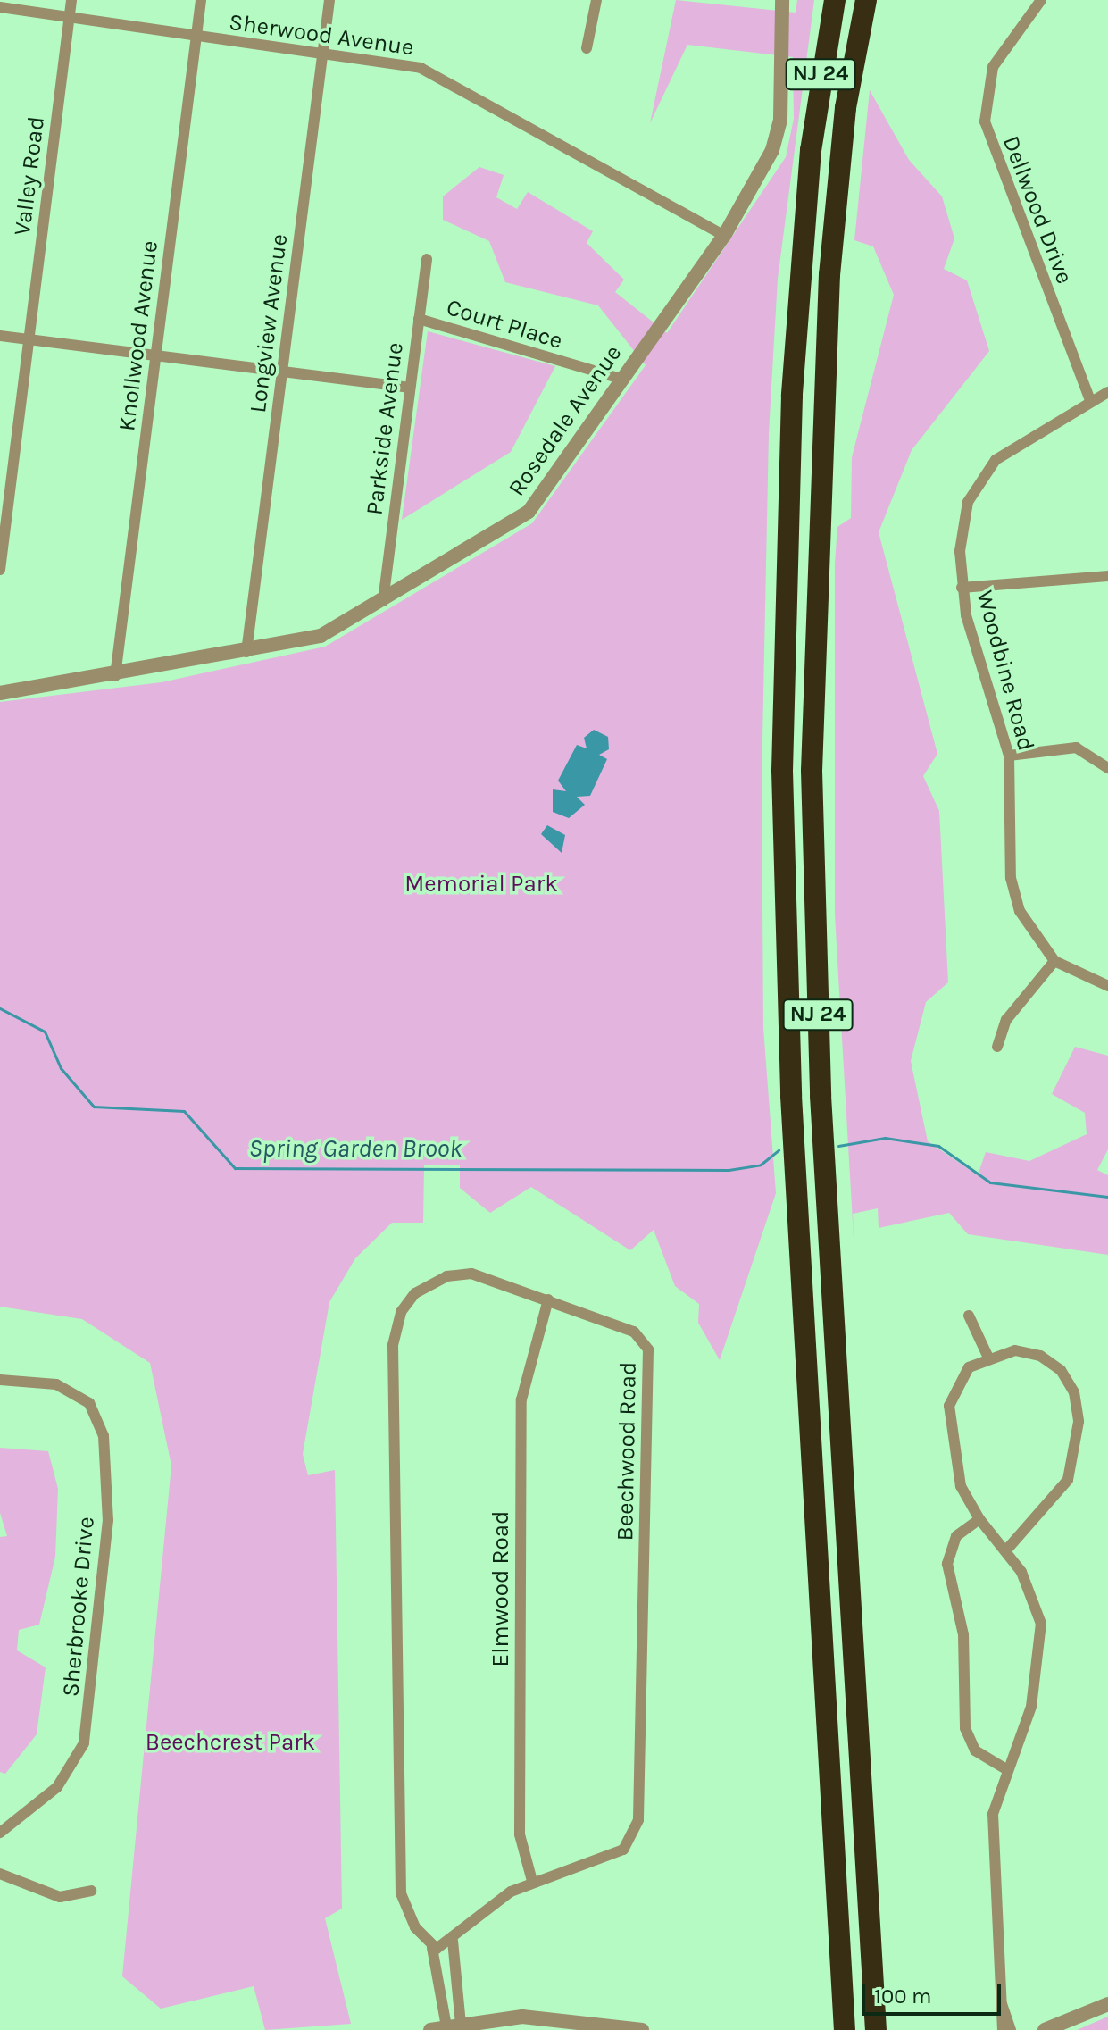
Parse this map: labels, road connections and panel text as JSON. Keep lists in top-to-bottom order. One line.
{"streets":{"highway":["NJ 24"],"street":["Sherwood Avenue","Valley Road","Dellwood Drive","Longview Avenue","Court Place","Knollwood Avenue","Rosedale Avenue","Parkside Avenue","Woodbine Road","Beechwood Road","Elmwood Road","Sherbrooke Drive"]},"crossings":[["Sherwood Avenue","Valley Road"],["Sherwood Avenue","Longview Avenue"],["Sherwood Avenue","Knollwood Avenue"],["Sherwood Avenue","Rosedale Avenue"],["Dellwood Drive","Woodbine Road"],["Longview Avenue","Rosedale Avenue"],["Court Place","Rosedale Avenue"],["Court Place","Parkside Avenue"],["Knollwood Avenue","Rosedale Avenue"],["Rosedale Avenue","Parkside Avenue"],["Beechwood Road","Elmwood Road"]],"water":["Spring Garden Brook"],"parks":["Memorial Park","Beechcrest Park"],"scale_bar":"100 m"}
